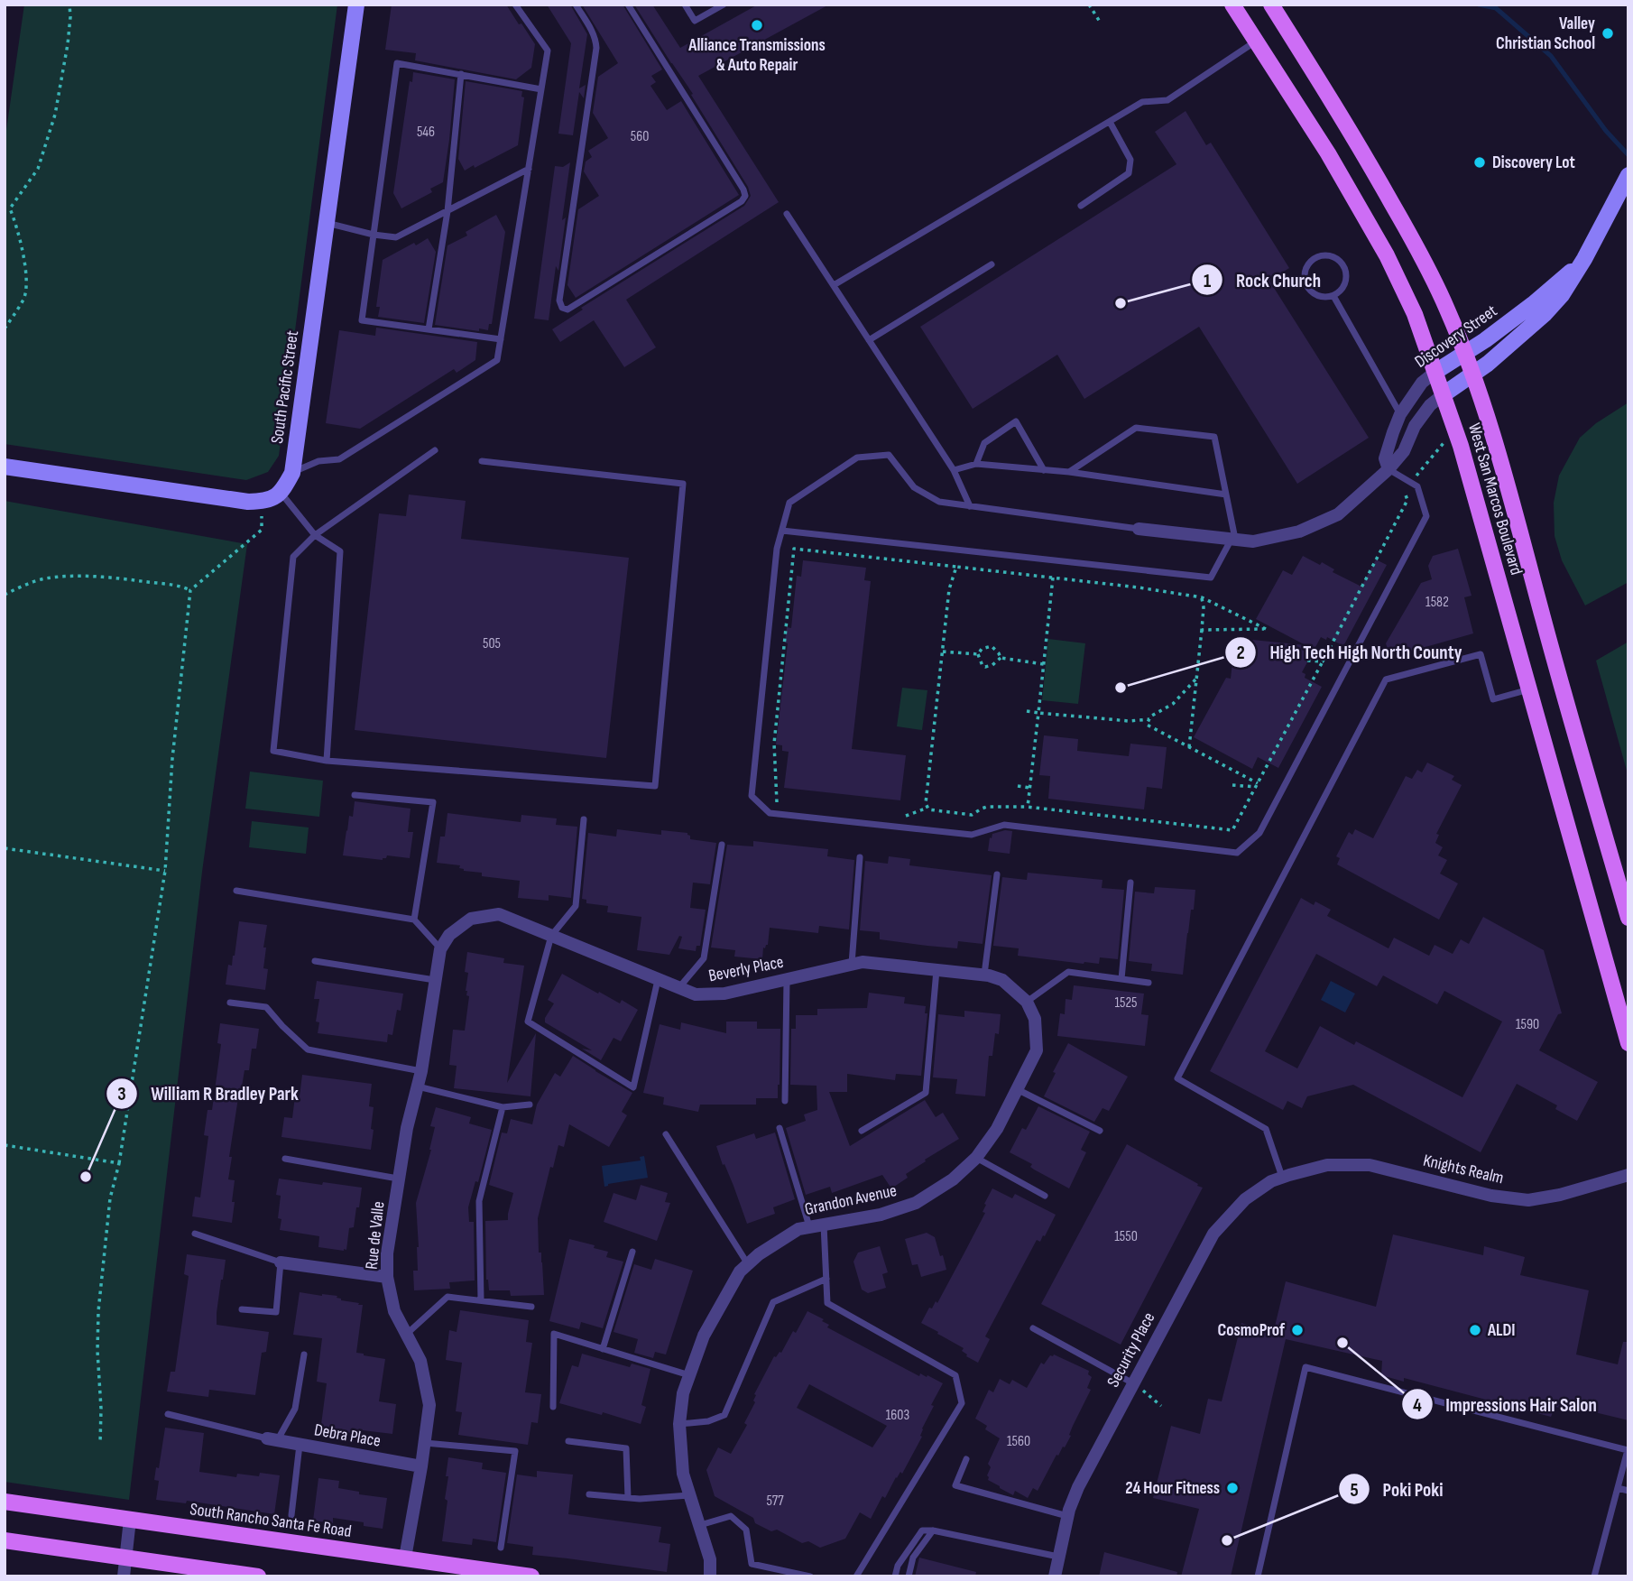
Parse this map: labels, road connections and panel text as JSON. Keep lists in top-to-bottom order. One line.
{"streets":{"main road":["West San Marcos Boulevard","South Rancho Santa Fe Road"],"street":["Discovery Street","South Pacific Street","Beverly Place","Knights Realm","Grandon Avenue","Rue de Valle","Security Place","Debra Place"]},"crossings":[["Discovery Street","West San Marcos Boulevard"],["Beverly Place","Grandon Avenue"],["Beverly Place","Rue de Valle"],["Knights Realm","Security Place"],["Rue de Valle","Debra Place"],["Rue de Valle","South Rancho Santa Fe Road"]],"places":["Alliance Transmissions & Auto Repair","Valley Christian School","Discovery Lot","Rock Church","High Tech High North County","William R Bradley Park","CosmoProf","ALDI","Impressions Hair Salon","24 Hour Fitness","Poki Poki"],"house_numbers":["546","560","1582","505","1525","1590","1550","1603","1560","577"]}
